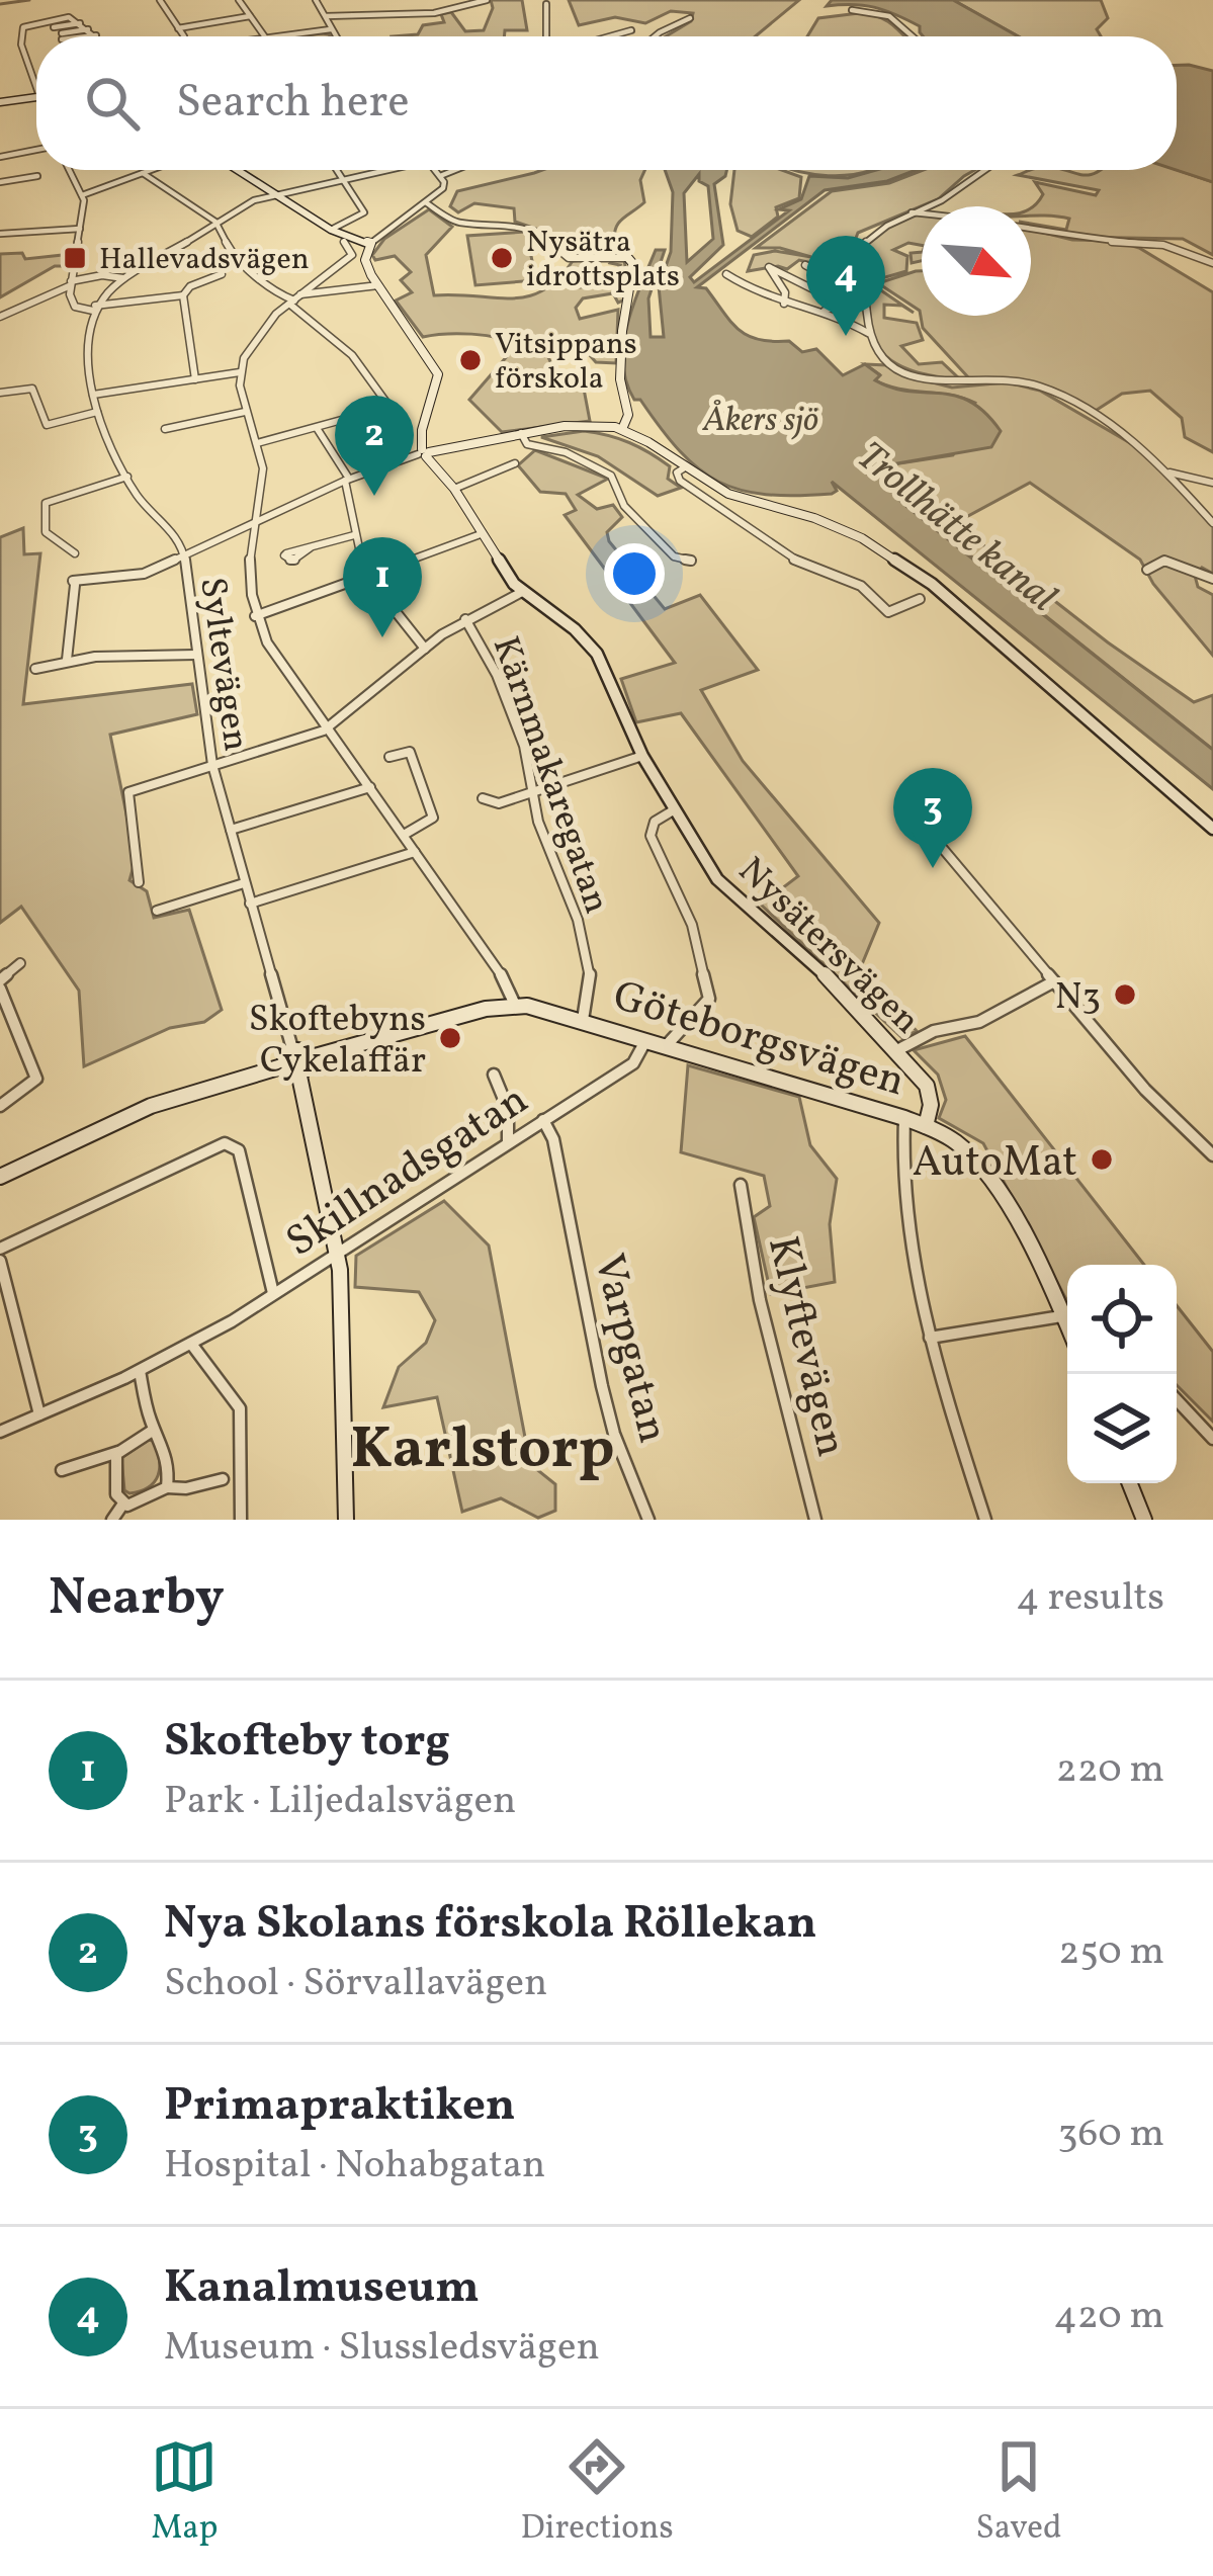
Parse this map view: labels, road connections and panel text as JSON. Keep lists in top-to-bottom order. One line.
{"streets":{"street":["Syltevägen","Kärnmakaregatan","Nysätersvägen","Göteborgsvägen","Skillnadsgatan","Klyftevägen","Varpgatan"]},"crossings":[["Syltevägen","Göteborgsvägen"],["Kärnmakaregatan","Göteborgsvägen"],["Nysätersvägen","Göteborgsvägen"],["Göteborgsvägen","Skillnadsgatan"],["Skillnadsgatan","Varpgatan"]],"districts":["Karlstorp"],"water":["Åkers sjö","Trollhätte kanal"],"places":{"transit":["Hallevadsvägen"],"other":["Nysätra idrottsplats","Vitsippans förskola","N3","Skoftebyns Cykelaffär","AutoMat"]},"north":"bottom right","page":{"search":"Search here","pins":["4","2","1","3"],"heading":["Nearby","4 results"],"list":[{"mark":"1","name":"Skofteby torg","note":"Park · Liljedalsvägen","value":"220 m"},{"mark":"2","name":"Nya Skolans förskola Röllekan","note":"School · Sörvallavägen","value":"250 m"},{"mark":"3","name":"Primapraktiken","note":"Hospital · Nohabgatan","value":"360 m"},{"mark":"4","name":"Kanalmuseum","note":"Museum · Slussledsvägen","value":"420 m"}],"nav":["Map","Directions","Saved"]}}
